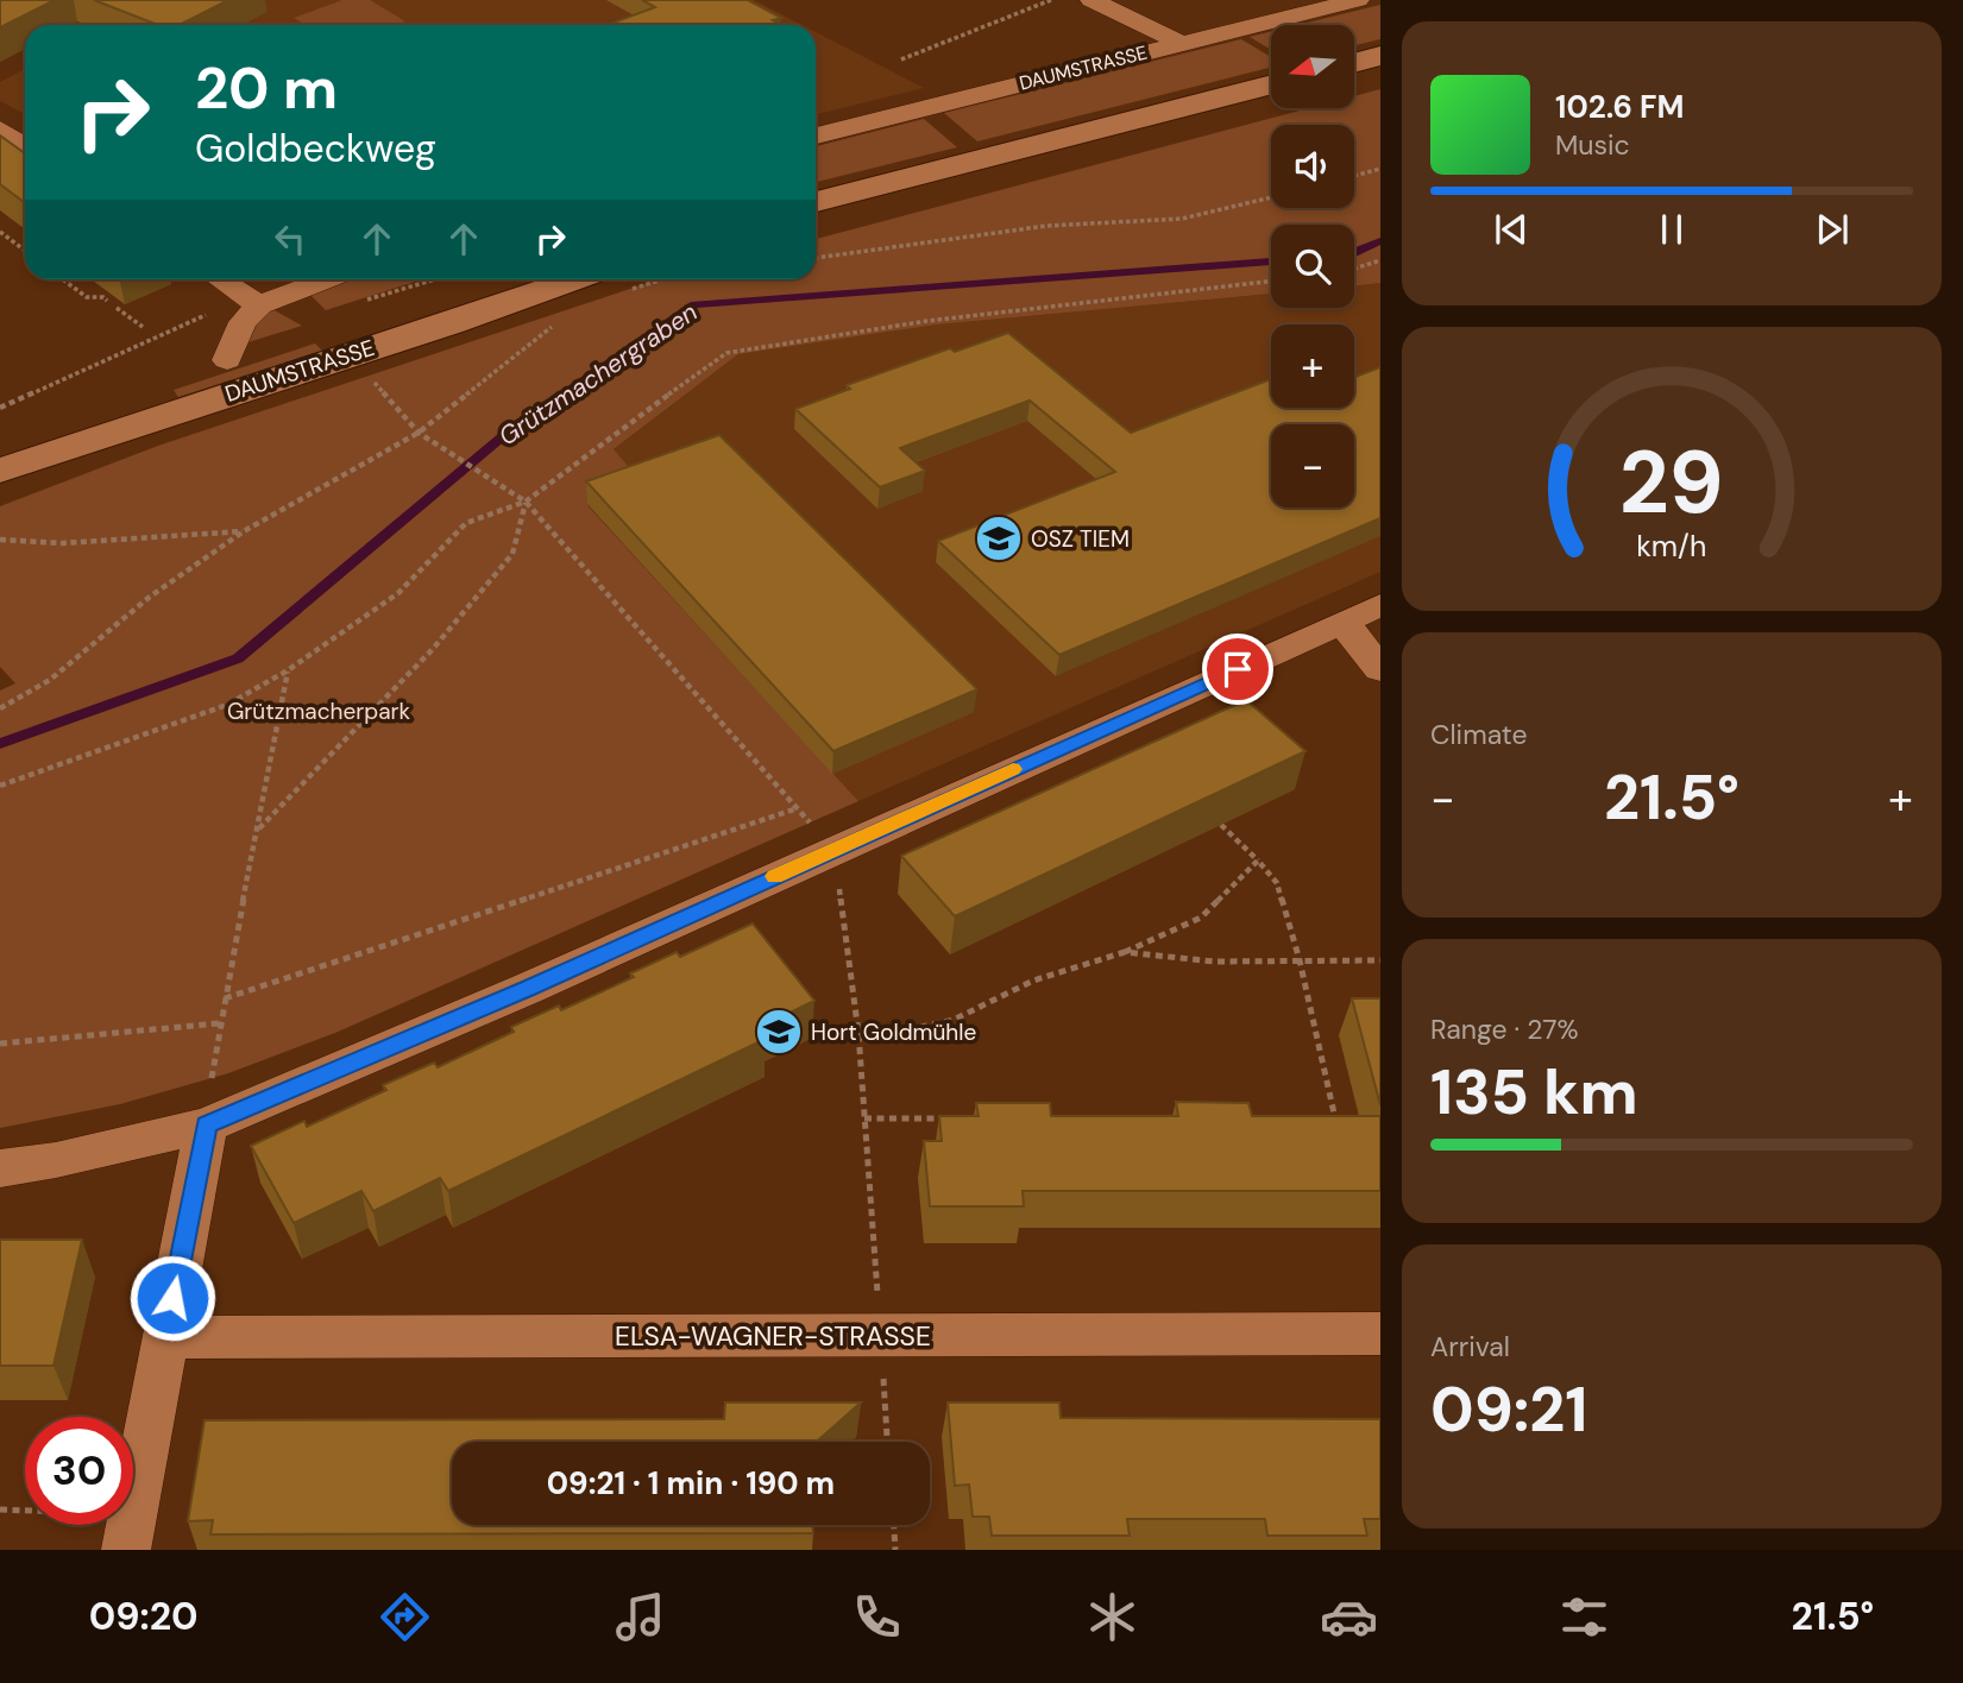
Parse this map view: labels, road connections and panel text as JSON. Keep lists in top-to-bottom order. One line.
{"streets":{"main road":["DAUMSTRASSE"],"street":["ELSA-WAGNER-STRASSE"]},"water":["Grützmachergraben"],"parks":["Grützmacherpark"],"places":{"school or university":["OSZ TIEM","Hort Goldmühle"]},"north":"left","page":{"map_buttons":["+","−"],"turn":["20 m","Goldbeckweg"],"song":["102.6 FM","Music"],"tile":["Climate",["Range · 27%","135 km"],["Arrival","09:21"]],"heat":["−","21.5°","+"],"limit":"30","trip":"09:21 · 1 min · 190 m","tabs":["09:20","21.5°"],"gauge":["29","km/h"]}}
